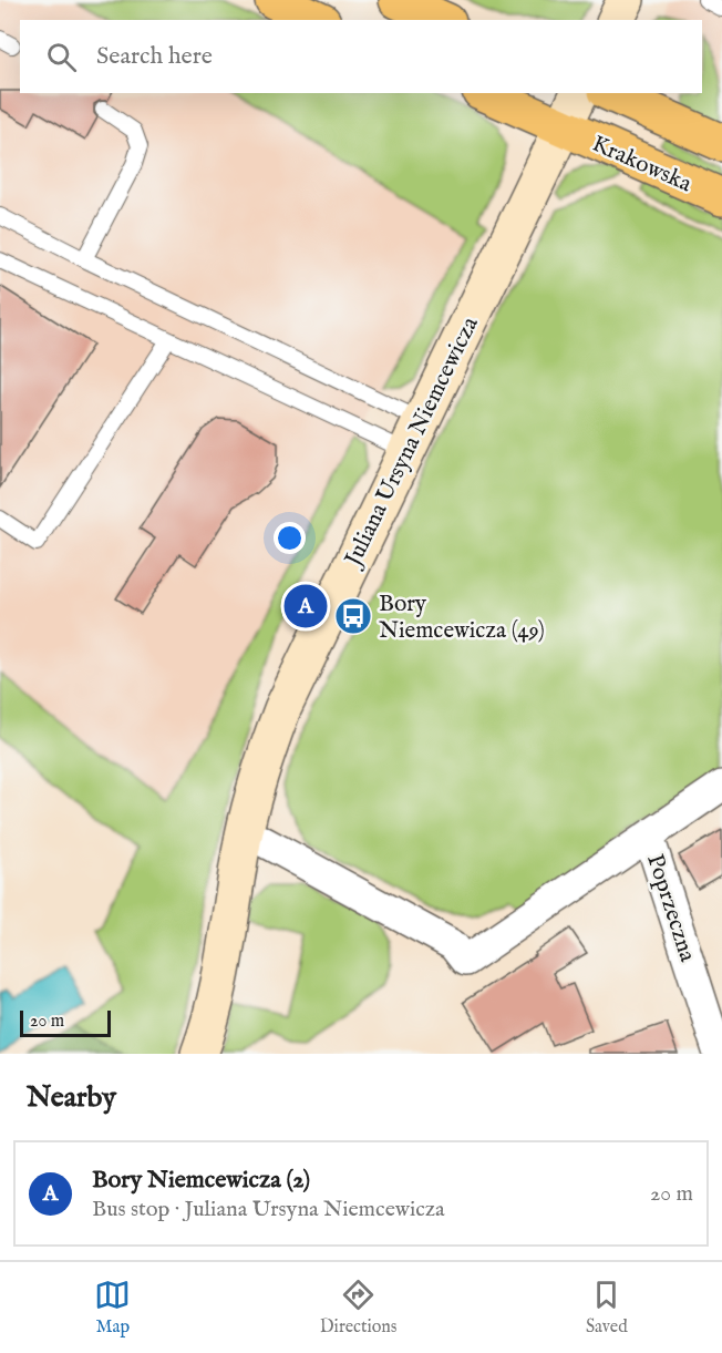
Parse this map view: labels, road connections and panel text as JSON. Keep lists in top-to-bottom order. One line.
{"streets":{"main road":["Krakowska"],"street":["Juliana Ursyna Niemcewicza","Poprzeczna"]},"crossings":[["Krakowska","Juliana Ursyna Niemcewicza"]],"places":{"bus stop":["Bory Niemcewicza (49)"]},"scale_bar":"20 m","page":{"search":"Search here","pins":"A","scale":"20 m","heading":"Nearby","list":[{"mark":"A","name":"Bory Niemcewicza (2)","note":"Bus stop · Juliana Ursyna Niemcewicza","value":"20 m"}],"nav":["Map","Directions","Saved"]}}
